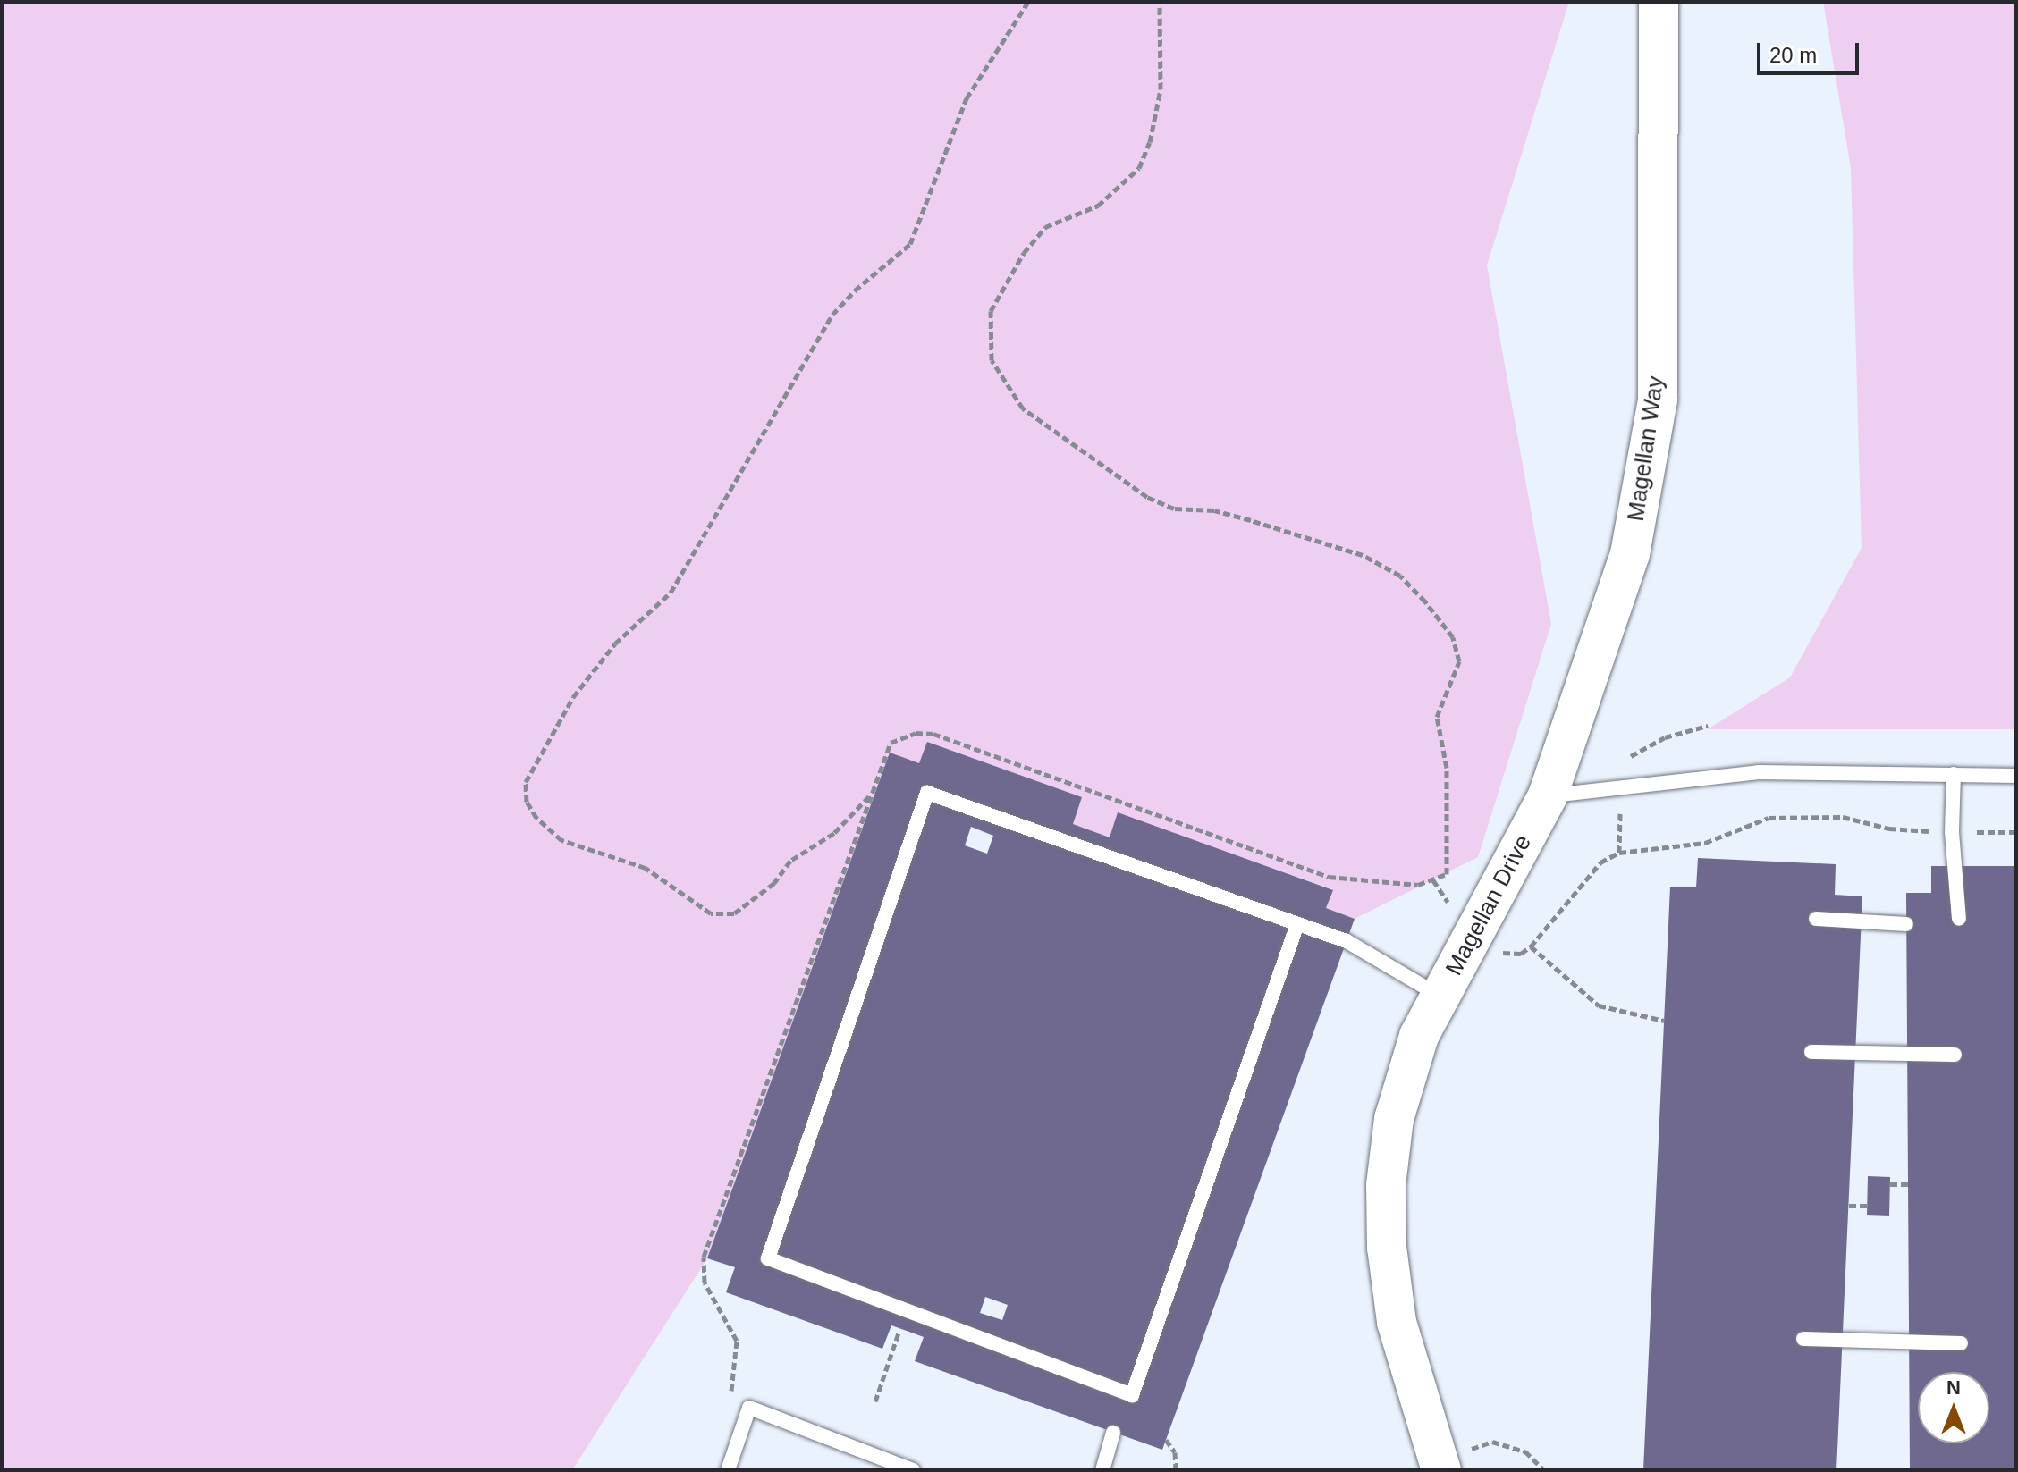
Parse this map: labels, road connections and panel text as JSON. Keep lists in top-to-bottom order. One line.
{"streets":{"street":["Magellan Way","Magellan Drive"]},"crossings":[["Magellan Way","Magellan Drive"]],"scale_bar":"20 m","north":"top"}
